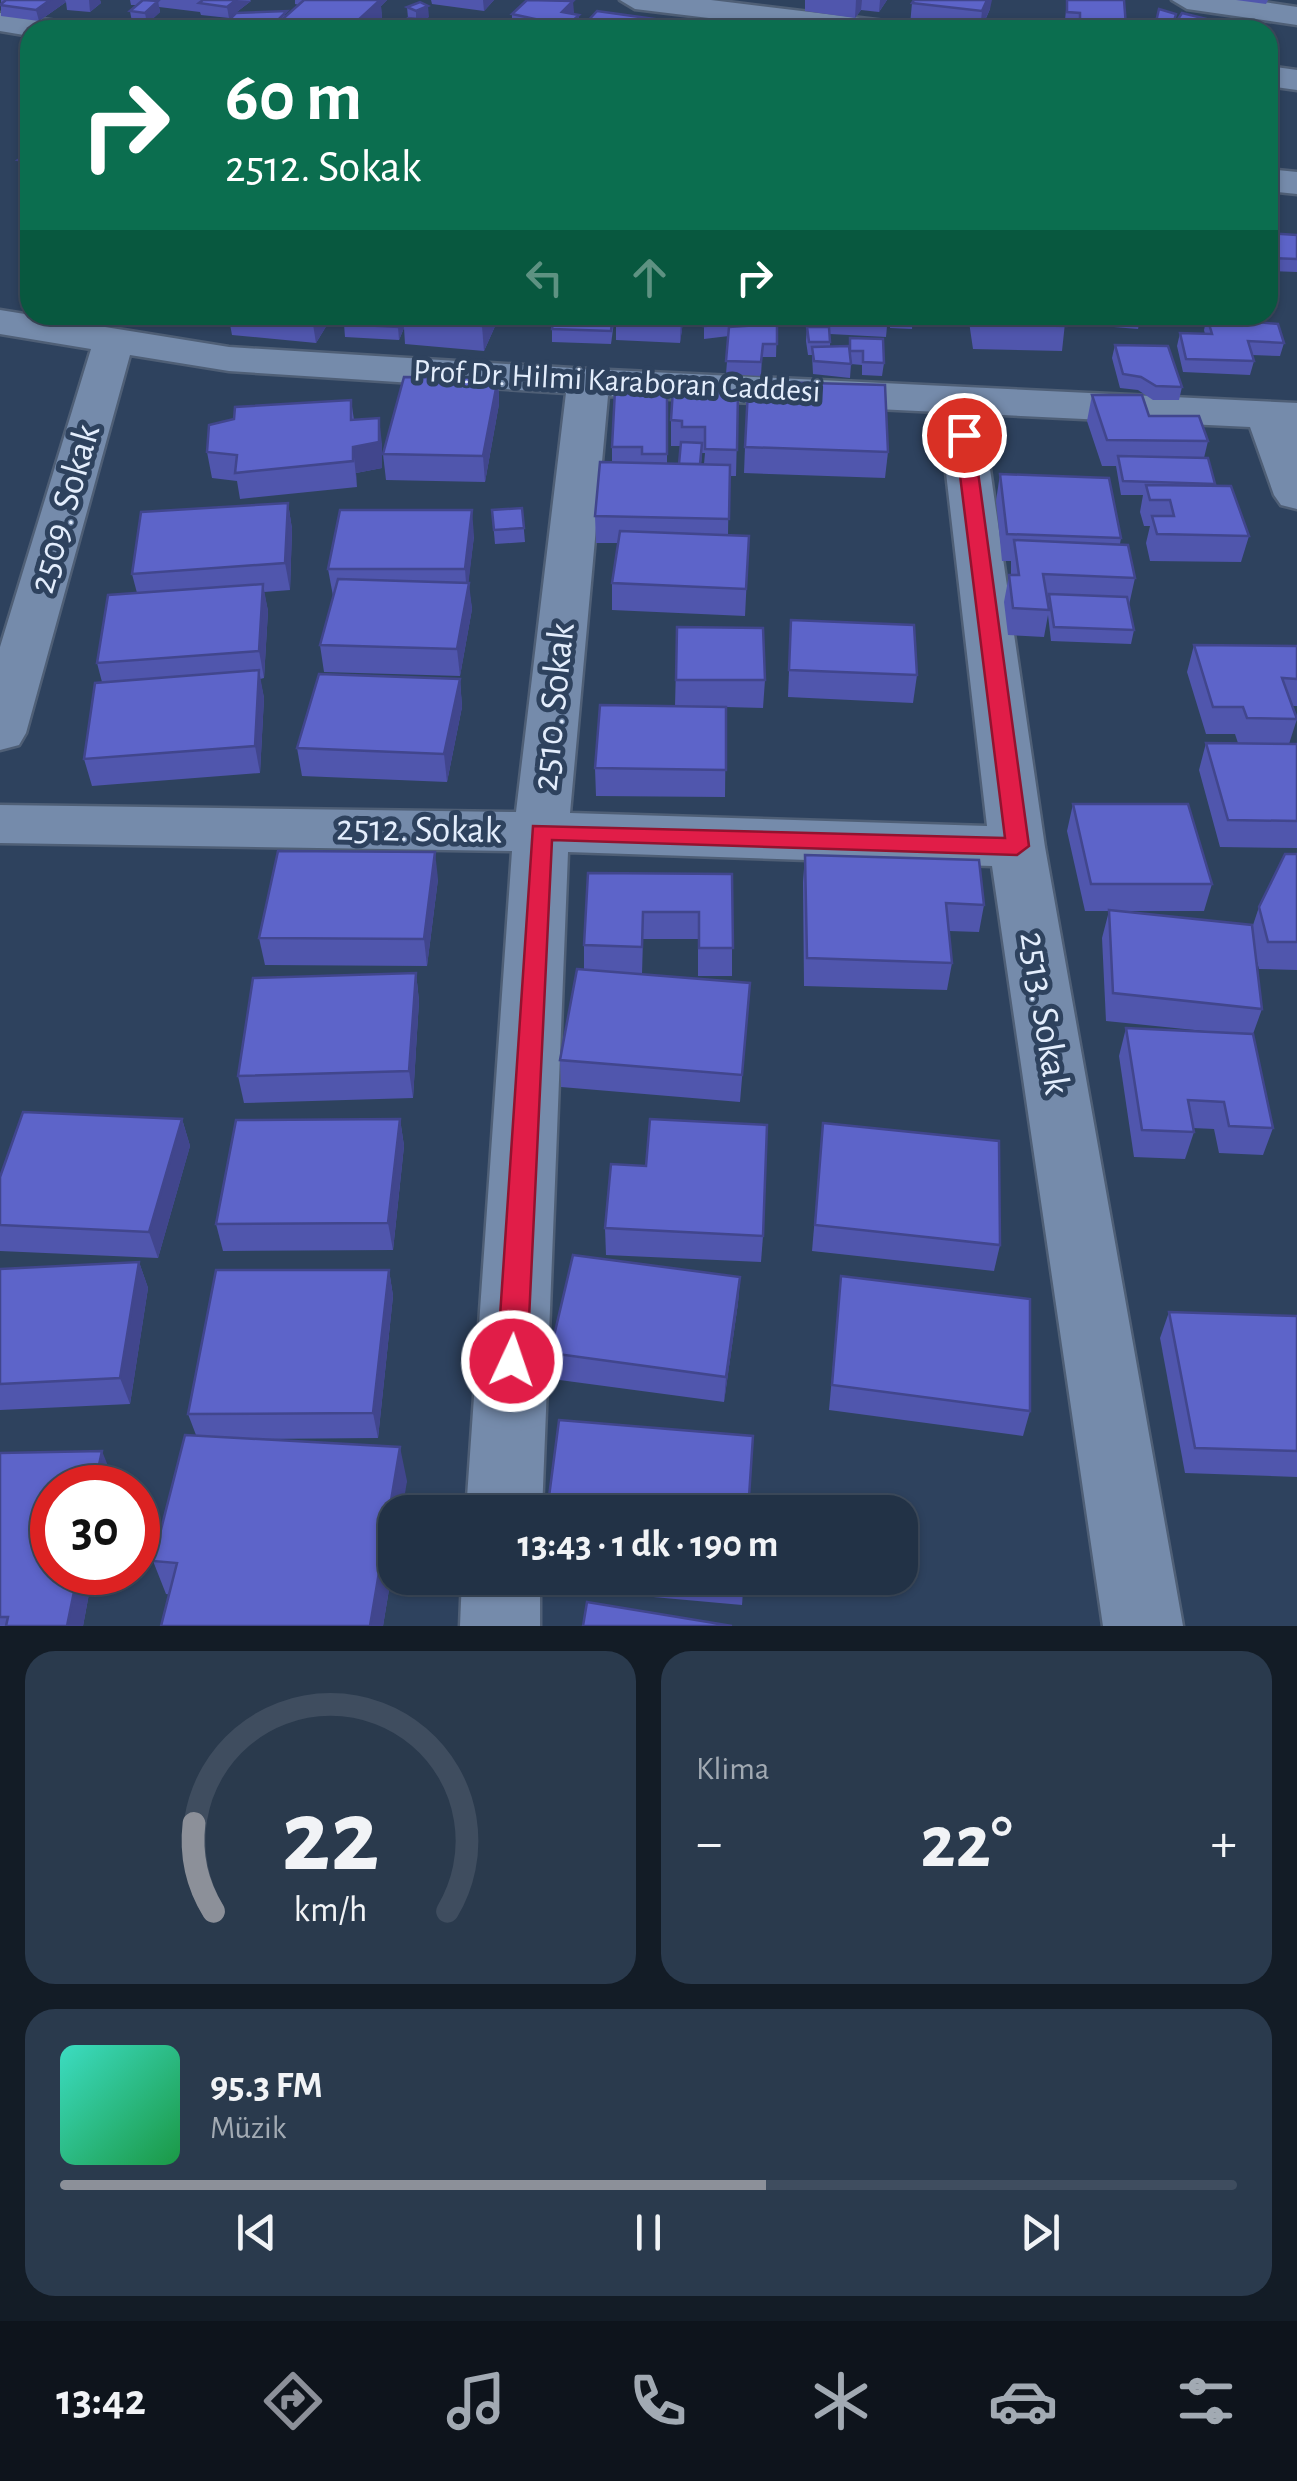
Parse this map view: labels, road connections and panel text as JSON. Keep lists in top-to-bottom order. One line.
{"streets":{"street":["Prof.Dr. Hilmi Karaboran Caddesi","2509. Sokak","2510. Sokak","2512. Sokak","2513. Sokak"]},"crossings":[["Prof.Dr. Hilmi Karaboran Caddesi","2509. Sokak"],["Prof.Dr. Hilmi Karaboran Caddesi","2510. Sokak"],["Prof.Dr. Hilmi Karaboran Caddesi","2513. Sokak"],["2510. Sokak","2512. Sokak"],["2512. Sokak","2513. Sokak"]],"page":{"turn":["60 m","2512. Sokak"],"limit":"30","trip":"13:43 · 1 dk · 190 m","tile":"Klima","heat":["−","22°","+"],"song":["95.3 FM","Müzik"],"tabs":"13:42","gauge":["22","km/h"]}}
